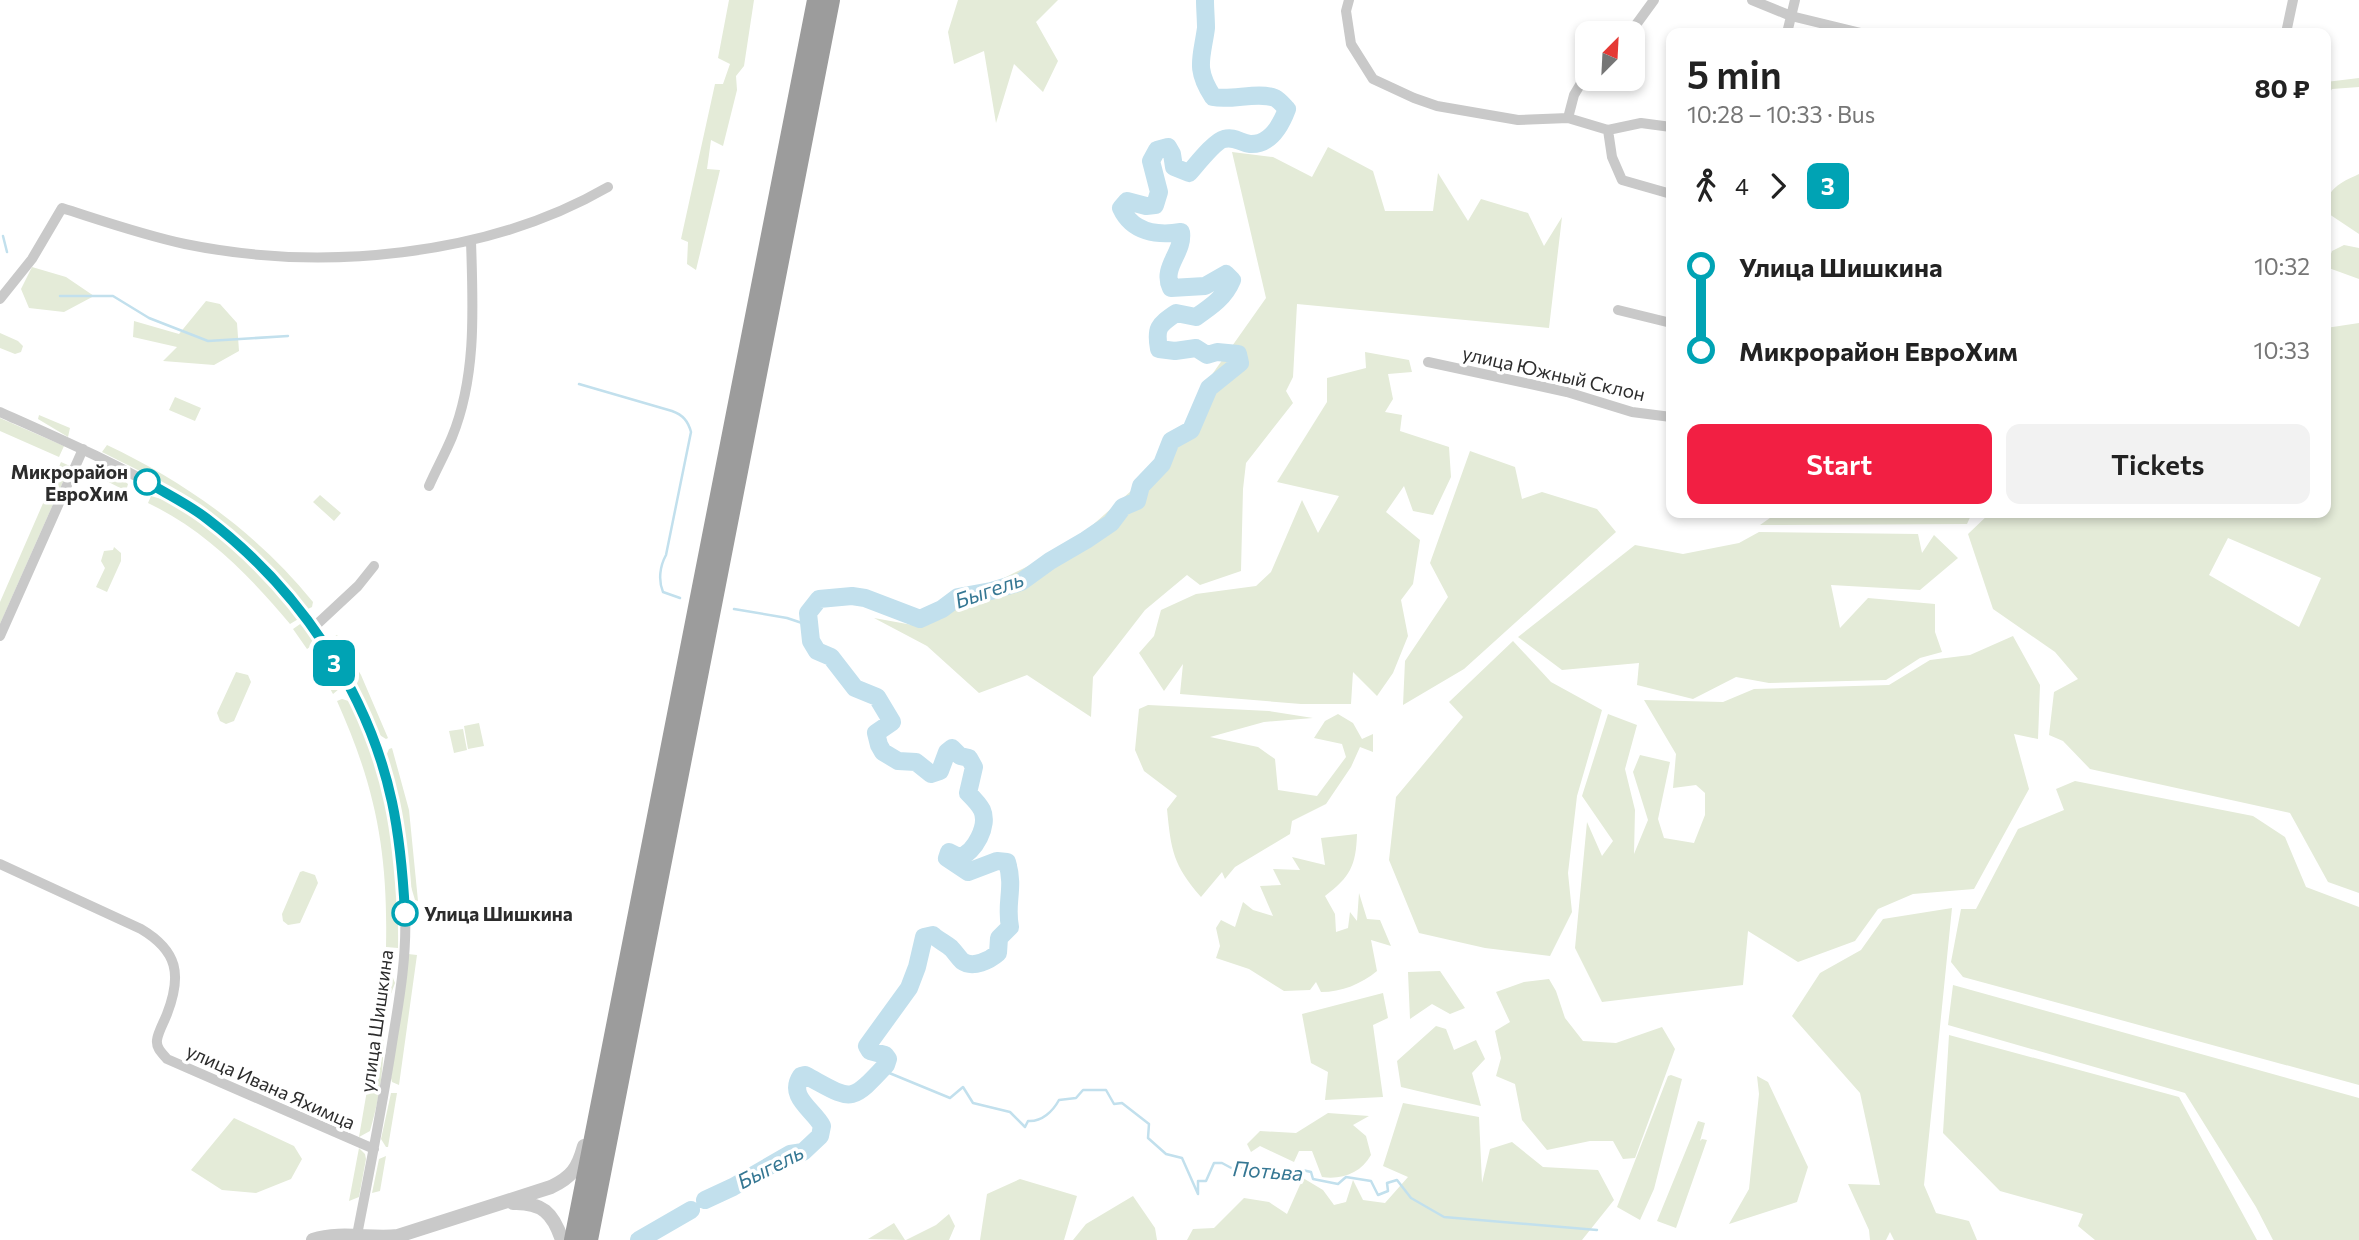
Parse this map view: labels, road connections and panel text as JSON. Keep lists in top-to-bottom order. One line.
{"streets":{"street":["улица Южный Склон","улица Шишкина","улица Ивана Яхимца"]},"crossings":[["улица Шишкина","улица Ивана Яхимца"]],"water":["Быгель","Потьва"],"places":["Микрорайон ЕвроХим","Улица Шишкина"],"lines":["bus line 3"],"north":"top right","page":{"on_map":"3","heading":["5 min","10:28 – 10:33 · Bus","80 ₽"],"legs":["4","3"],"list":[{"name":"Улица Шишкина","value":"10:32"},{"name":"Микрорайон ЕвроХим","value":"10:33"}],"buttons":["Start","Tickets"]}}
